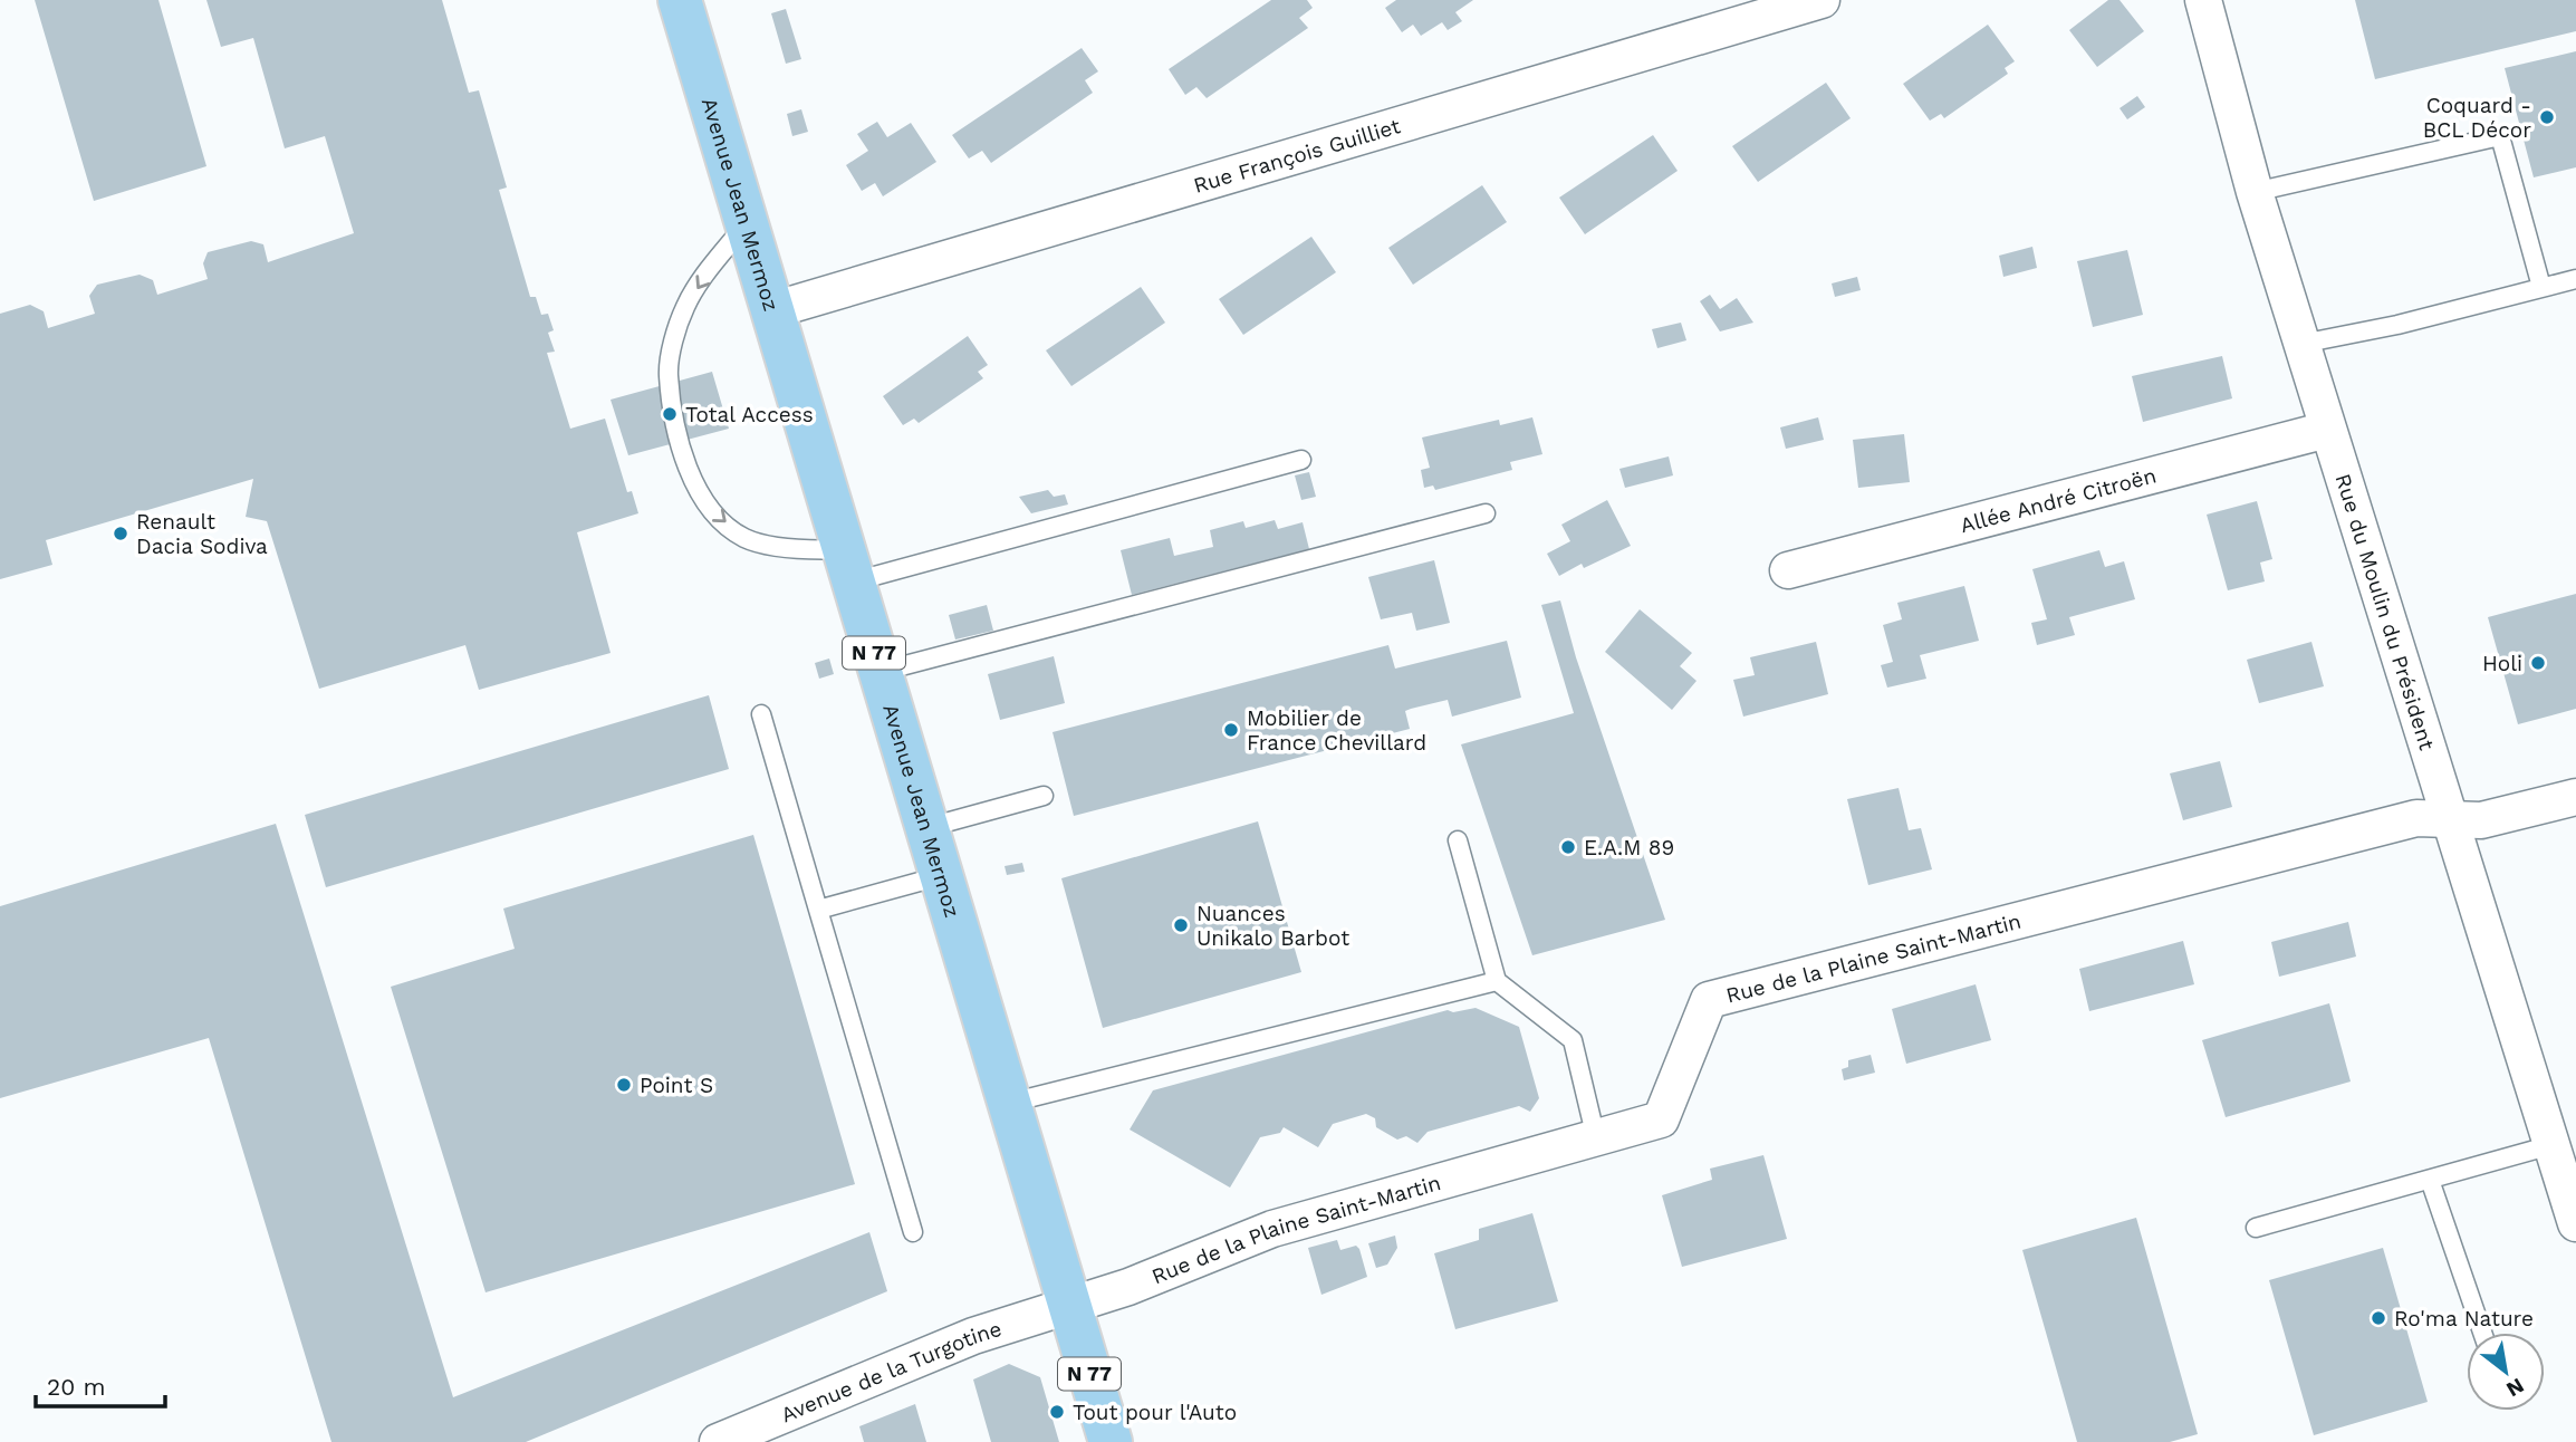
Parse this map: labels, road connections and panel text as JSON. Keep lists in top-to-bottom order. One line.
{"streets":{"main road":["Avenue Jean Mermoz","N 77"],"street":["Rue François Guilliet","Allée André Citroën","Rue du Moulin du Président","Rue de la Plaine Saint-Martin","Avenue de la Turgotine"]},"crossings":[["Rue François Guilliet","Avenue Jean Mermoz"],["Avenue Jean Mermoz","Rue de la Plaine Saint-Martin"],["Avenue Jean Mermoz","Avenue de la Turgotine"],["Allée André Citroën","Rue du Moulin du Président"],["Rue du Moulin du Président","Rue de la Plaine Saint-Martin"],["Rue de la Plaine Saint-Martin","Avenue de la Turgotine"]],"places":["Coquard - BCL Décor","Total Access","Renault Dacia Sodiva","Holi","Mobilier de France Chevillard","E.A.M 89","Nuances Unikalo Barbot","Point S","Ro'ma Nature","Tout pour l'Auto"],"scale_bar":"20 m","north":"bottom right"}
